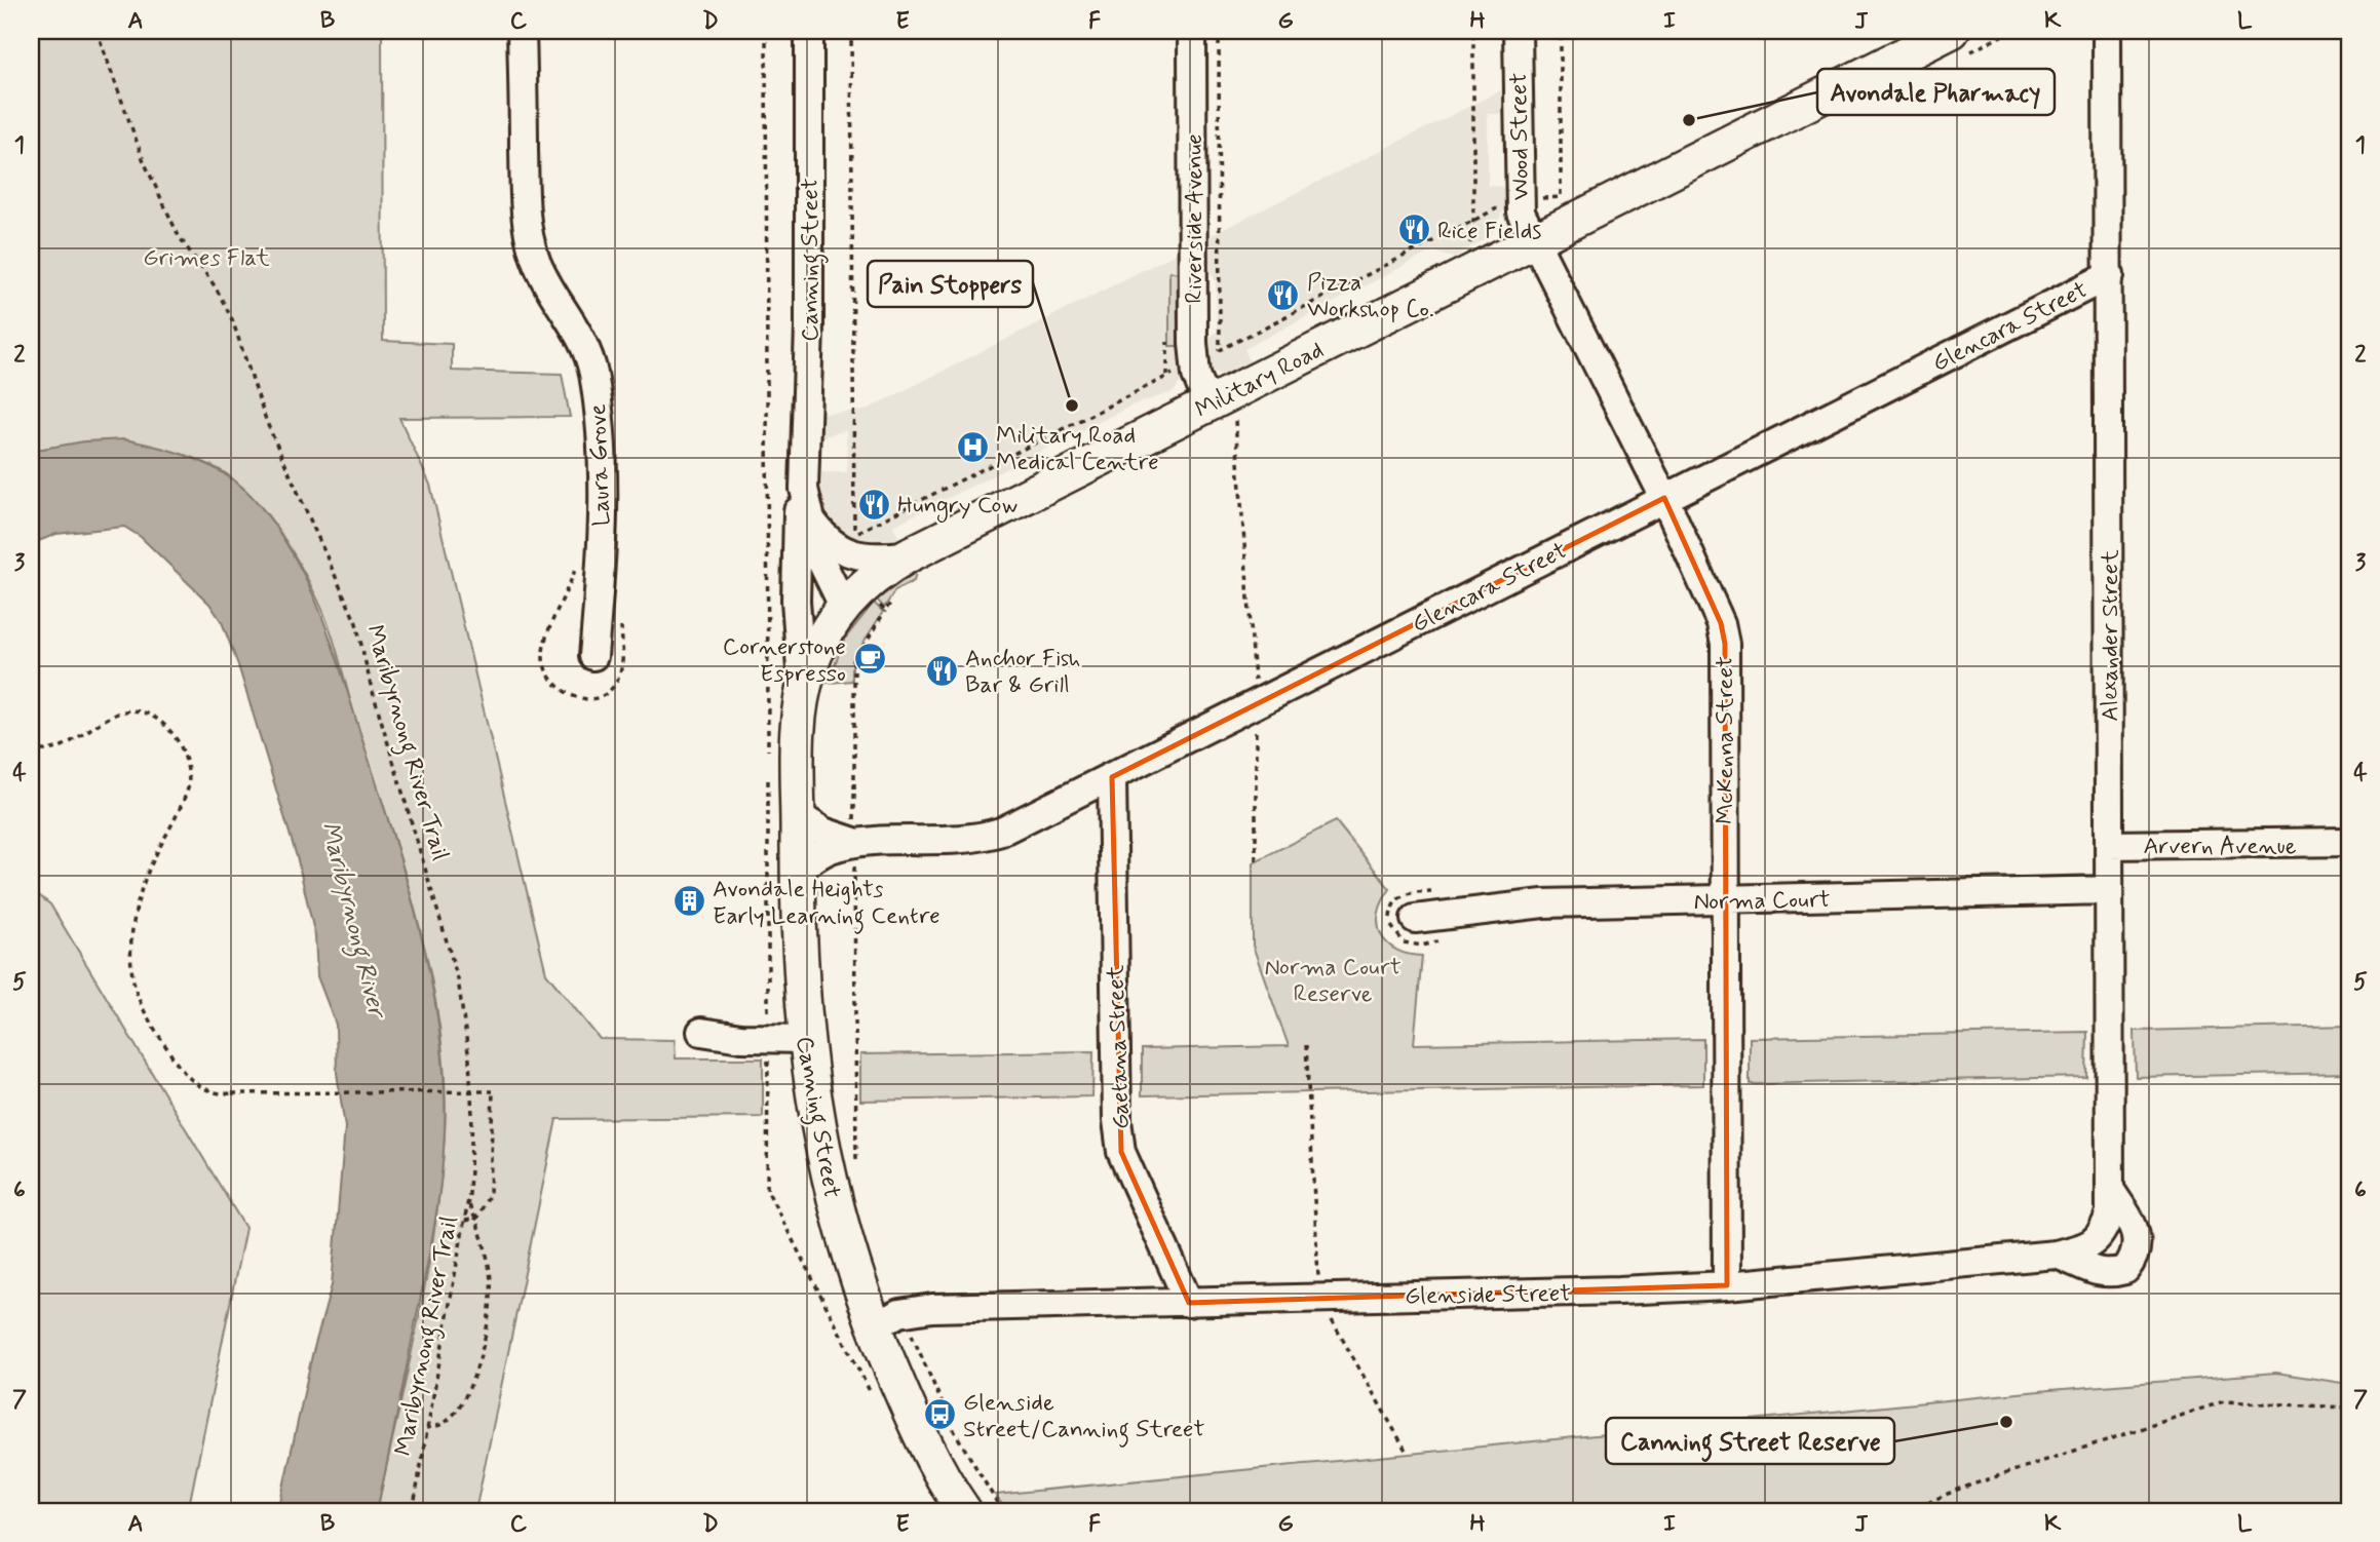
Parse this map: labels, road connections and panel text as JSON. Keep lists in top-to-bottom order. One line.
{"streets":{"main road":["Canning Street","Military Road"],"street":["Wood Street","Riverside Avenue","Glencara Street","Laura Grove","Alexander Street","McKenna Street","Arvern Avenue","Norma Court","Gaetana Street","Glenside Street"],"path":["Maribyrnong River Trail"]},"crossings":[["Wood Street","Military Road"],["Wood Street","McKenna Street"],["Riverside Avenue","Military Road"],["Canning Street","Glencara Street"],["Canning Street","Military Road"],["Canning Street","Glenside Street"],["Glencara Street","Alexander Street"],["Glencara Street","McKenna Street"],["Glencara Street","Gaetana Street"],["Military Road","McKenna Street"],["Alexander Street","Arvern Avenue"],["Alexander Street","Norma Court"],["Alexander Street","Glenside Street"],["McKenna Street","Norma Court"],["McKenna Street","Glenside Street"],["Gaetana Street","Glenside Street"]],"water":["Maribyrnong River"],"parks":["Grimes Flat","Norma Court Reserve"],"places":{"other":["Avondale Pharmacy","Pain Stoppers","Canning Street Reserve"],"restaurant":["Rice Fields","Pizza Workshop Co.","Hungry Cow","Anchor Fish Bar & Grill"],"hospital":["Military Road Medical Centre"],"cafe":["Cornerstone Espresso"],"building":["Avondale Heights Early Learning Centre"],"bus stop":["Glenside Street/Canning Street"]},"grid":{"columns":["A","B","C","D","E","F","G","H","I","J","K","L"],"rows":["1","2","3","4","5","6","7"]}}
